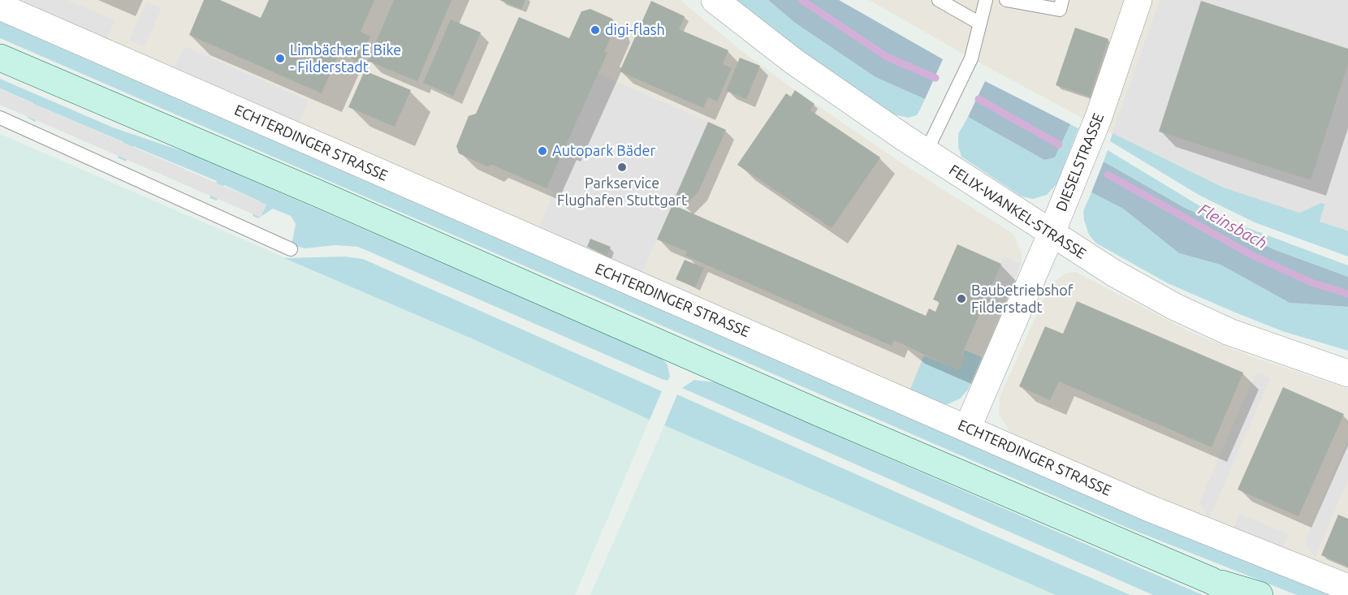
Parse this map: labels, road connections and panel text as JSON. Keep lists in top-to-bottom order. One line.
{"streets":{"street":["ECHTERDINGER STRASSE","DIESELSTRASSE","FELIX-WANKEL-STRASSE"]},"crossings":[["ECHTERDINGER STRASSE","DIESELSTRASSE"],["DIESELSTRASSE","FELIX-WANKEL-STRASSE"]],"water":["Fleinsbach"],"places":["digi-flash","Limbächer E Bike - Filderstadt","Autopark Bäder","Parkservice Flughafen Stuttgart","Baubetriebshof Filderstadt"]}
